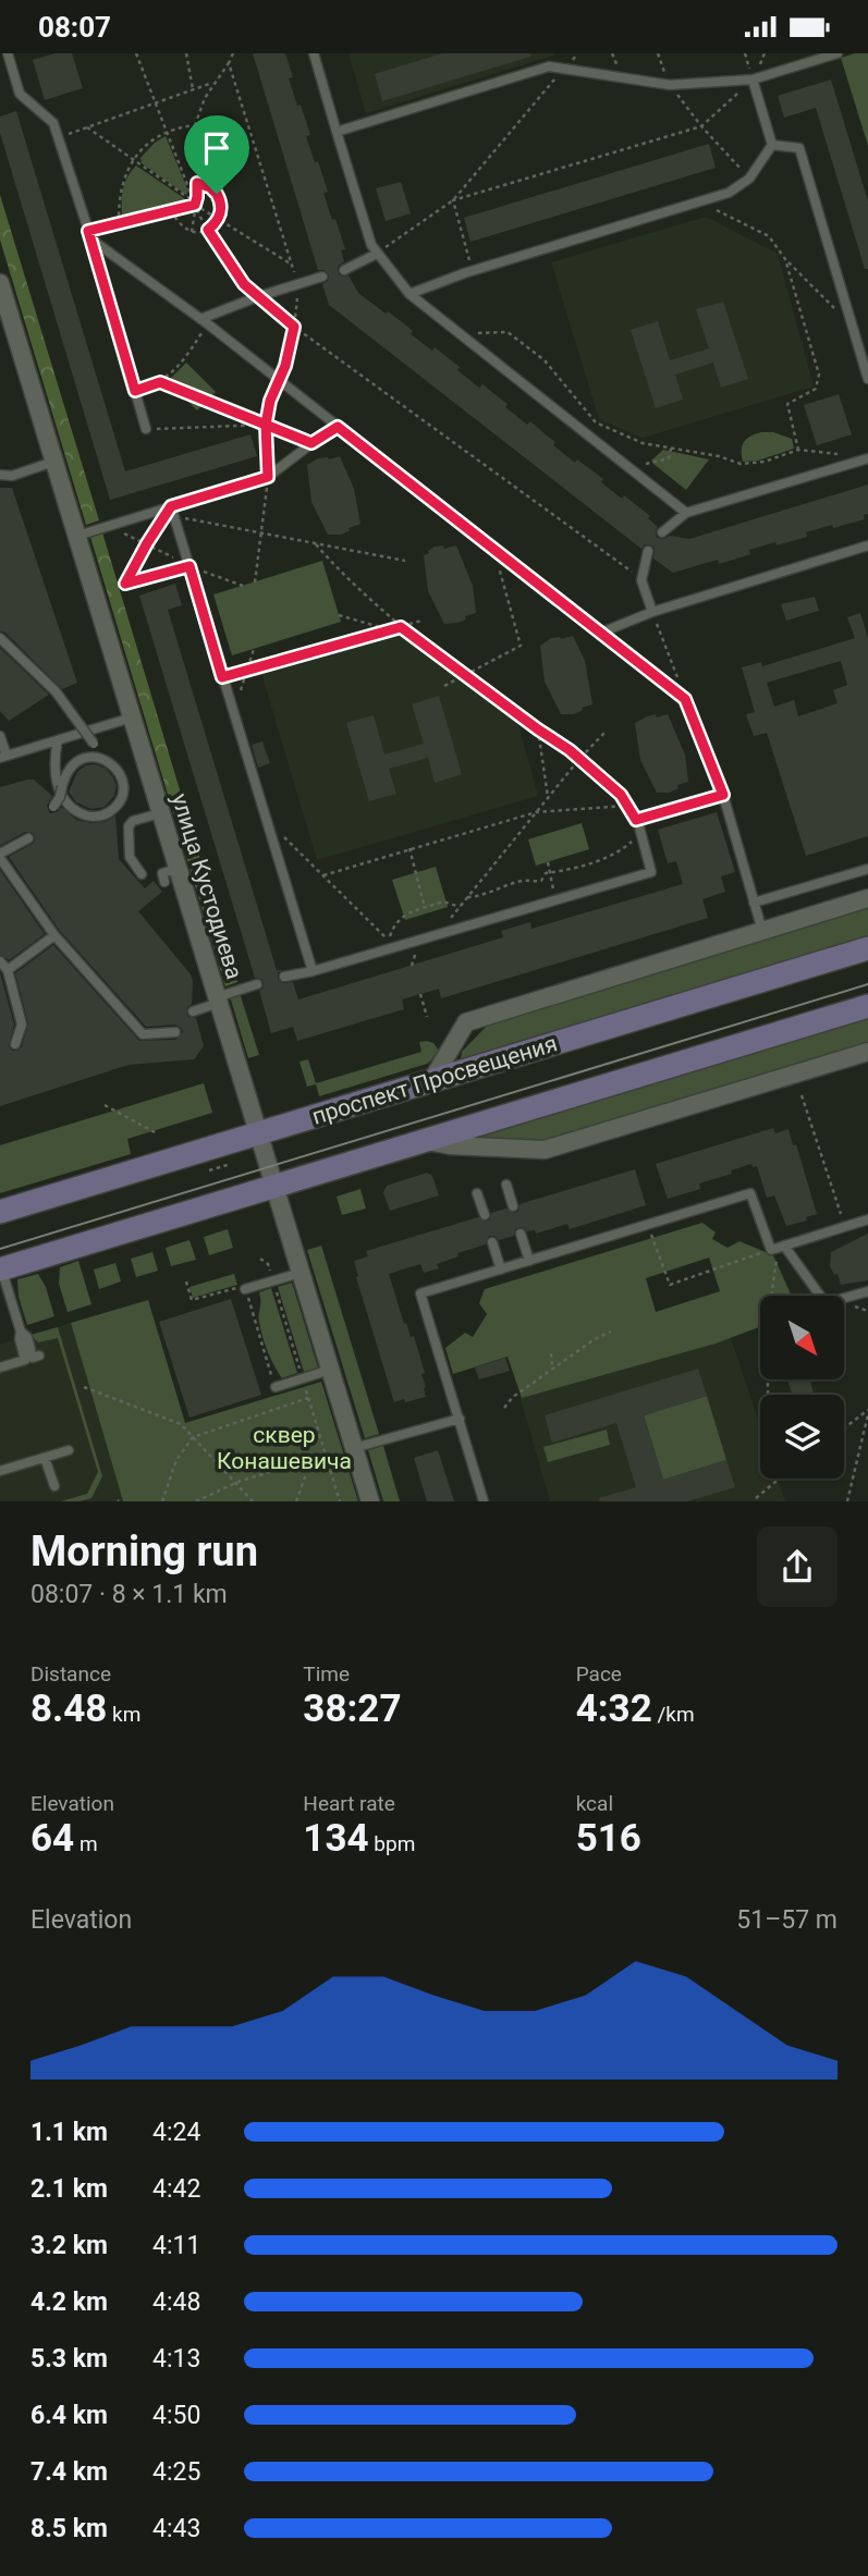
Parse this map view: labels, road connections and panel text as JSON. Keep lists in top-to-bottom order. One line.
{"streets":{"main road":["проспект Просвещения"],"street":["улица Кустодиева"]},"crossings":[["улица Кустодиева","проспект Просвещения"]],"parks":["сквер Конашевича"],"north":"bottom right","page":{"status":"08:07","heading":["Morning run","08:07 · 8 × 1.1 km"],"stats":[["Distance","8.48 km"],["Time","38:27"],["Pace","4:32 /km"],["Elevation","64 m"],["Heart rate","134 bpm"],["kcal","516"]],"chart":["Elevation","51–57 m"],"list":[{"name":"1.1 km","note":"4:24"},{"name":"2.1 km","note":"4:42"},{"name":"3.2 km","note":"4:11"},{"name":"4.2 km","note":"4:48"},{"name":"5.3 km","note":"4:13"},{"name":"6.4 km","note":"4:50"},{"name":"7.4 km","note":"4:25"},{"name":"8.5 km","note":"4:43"}]}}
